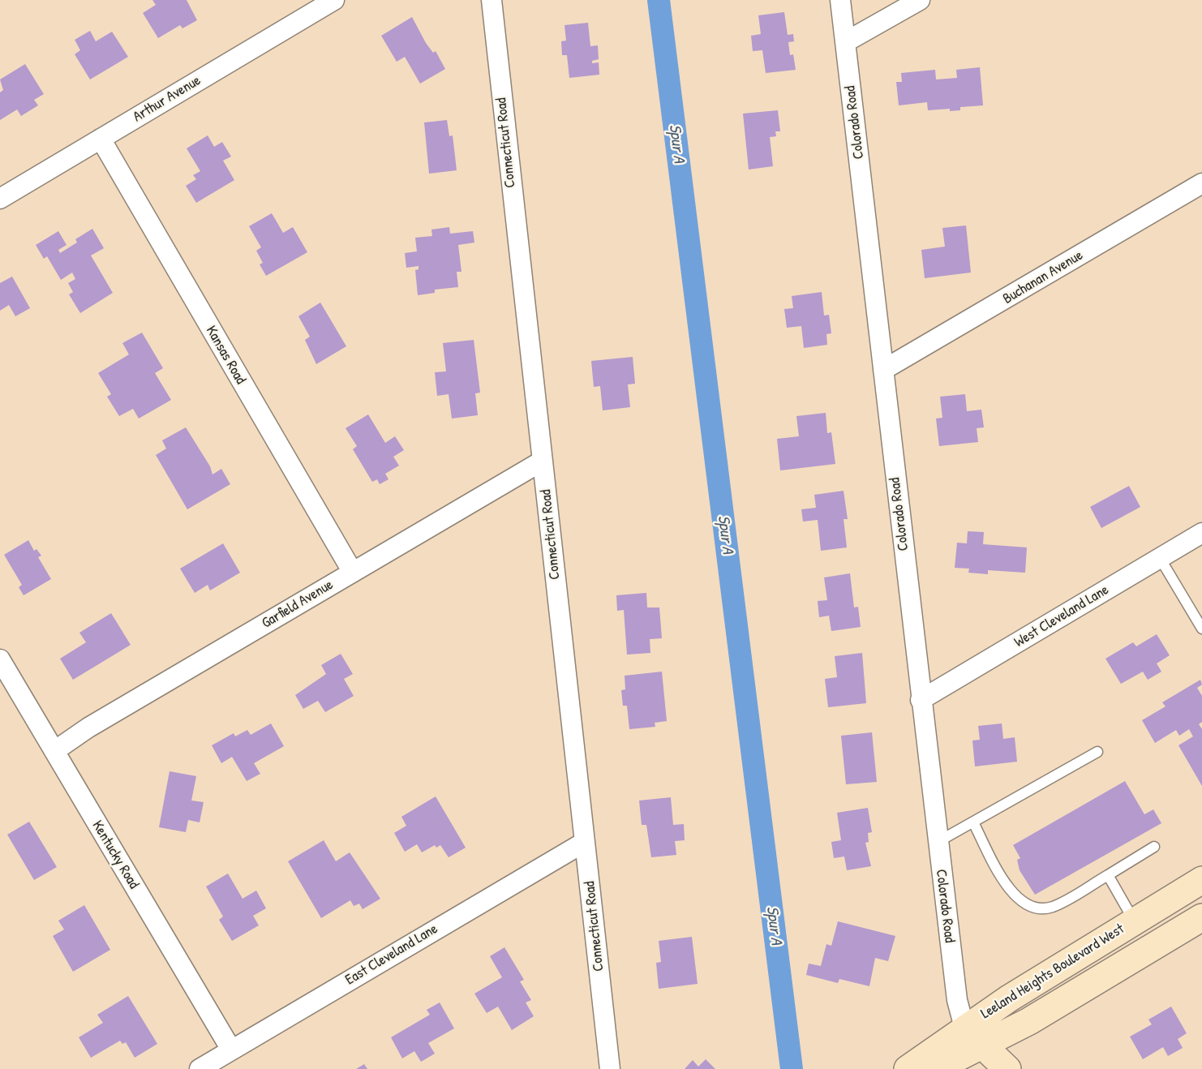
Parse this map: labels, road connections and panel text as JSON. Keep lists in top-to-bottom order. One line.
{"streets":{"main road":["Leeland Heights Boulevard West"],"street":["Arthur Avenue","Colorado Road","Connecticut Road","Buchanan Avenue","Kansas Road","Garfield Avenue","West Cleveland Lane","Kentucky Road","East Cleveland Lane"]},"crossings":[["Arthur Avenue","Kansas Road"],["Colorado Road","Buchanan Avenue"],["Colorado Road","West Cleveland Lane"],["Colorado Road","Leeland Heights Boulevard West"],["Connecticut Road","Garfield Avenue"],["Connecticut Road","East Cleveland Lane"],["Kansas Road","Garfield Avenue"],["Garfield Avenue","Kentucky Road"],["Kentucky Road","East Cleveland Lane"]],"water":["Spur A"]}
